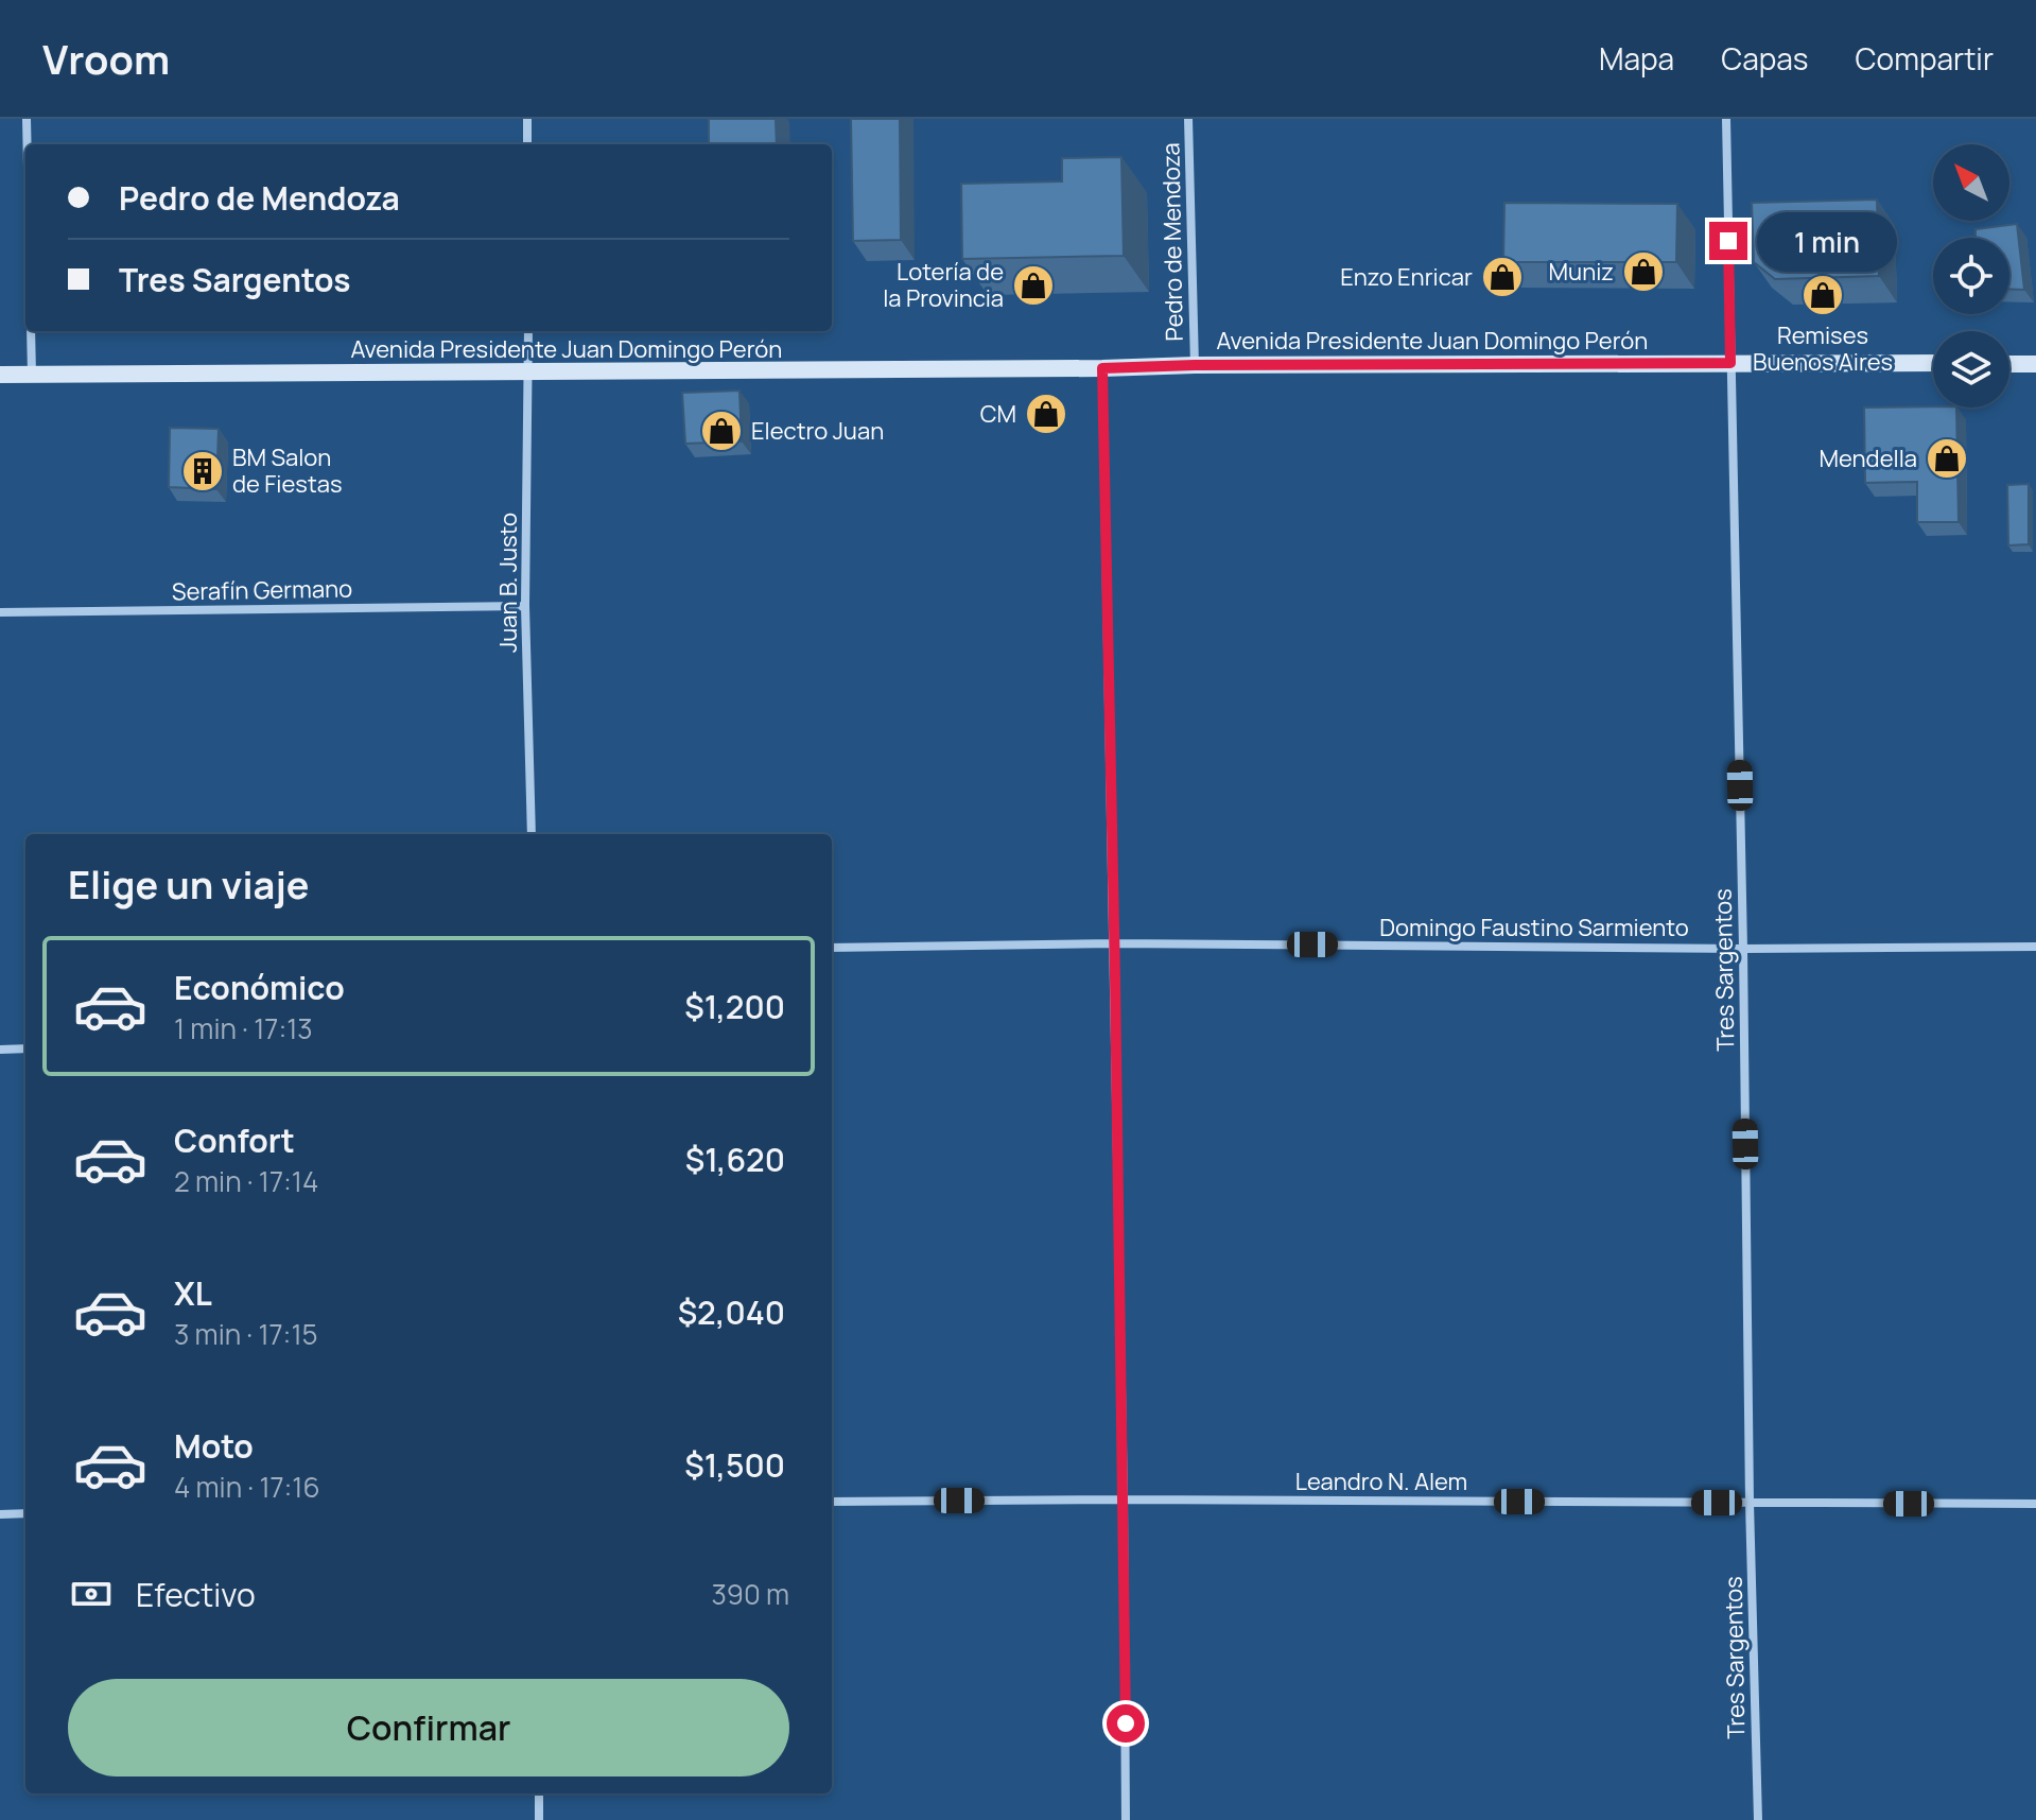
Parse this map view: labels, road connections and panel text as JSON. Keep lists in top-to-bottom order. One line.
{"streets":{"main road":["Avenida Presidente Juan Domingo Perón"],"street":["Pedro de Mendoza","Juan B. Justo","Serafín Germano","Domingo Faustino Sarmiento","Tres Sargentos","Leandro N. Alem"]},"crossings":[["Pedro de Mendoza","Avenida Presidente Juan Domingo Perón"],["Avenida Presidente Juan Domingo Perón","Juan B. Justo"],["Avenida Presidente Juan Domingo Perón","Tres Sargentos"],["Juan B. Justo","Serafín Germano"],["Domingo Faustino Sarmiento","Tres Sargentos"],["Tres Sargentos","Leandro N. Alem"]],"places":{"shop":["Muniz","Enzo Enricar","Lotería de la Provincia","Remises Buenos Aires","CM","Electro Juan","Mendella"],"building":["BM Salon de Fiestas"]},"north":"top left","page":{"header":"Vroom","nav":["Mapa","Capas","Compartir"],"banner":["Pedro de Mendoza","Tres Sargentos"],"bubble":"1 min","heading":"Elige un viaje","list":[{"name":"Económico","note":"1 min · 17:13","value":"$1,200"},{"name":"Confort","note":"2 min · 17:14","value":"$1,620"},{"name":"XL","note":"3 min · 17:15","value":"$2,040"},{"name":"Moto","note":"4 min · 17:16","value":"$1,500"}],"pay":["Efectivo","390 m"],"buttons":"Confirmar"}}
